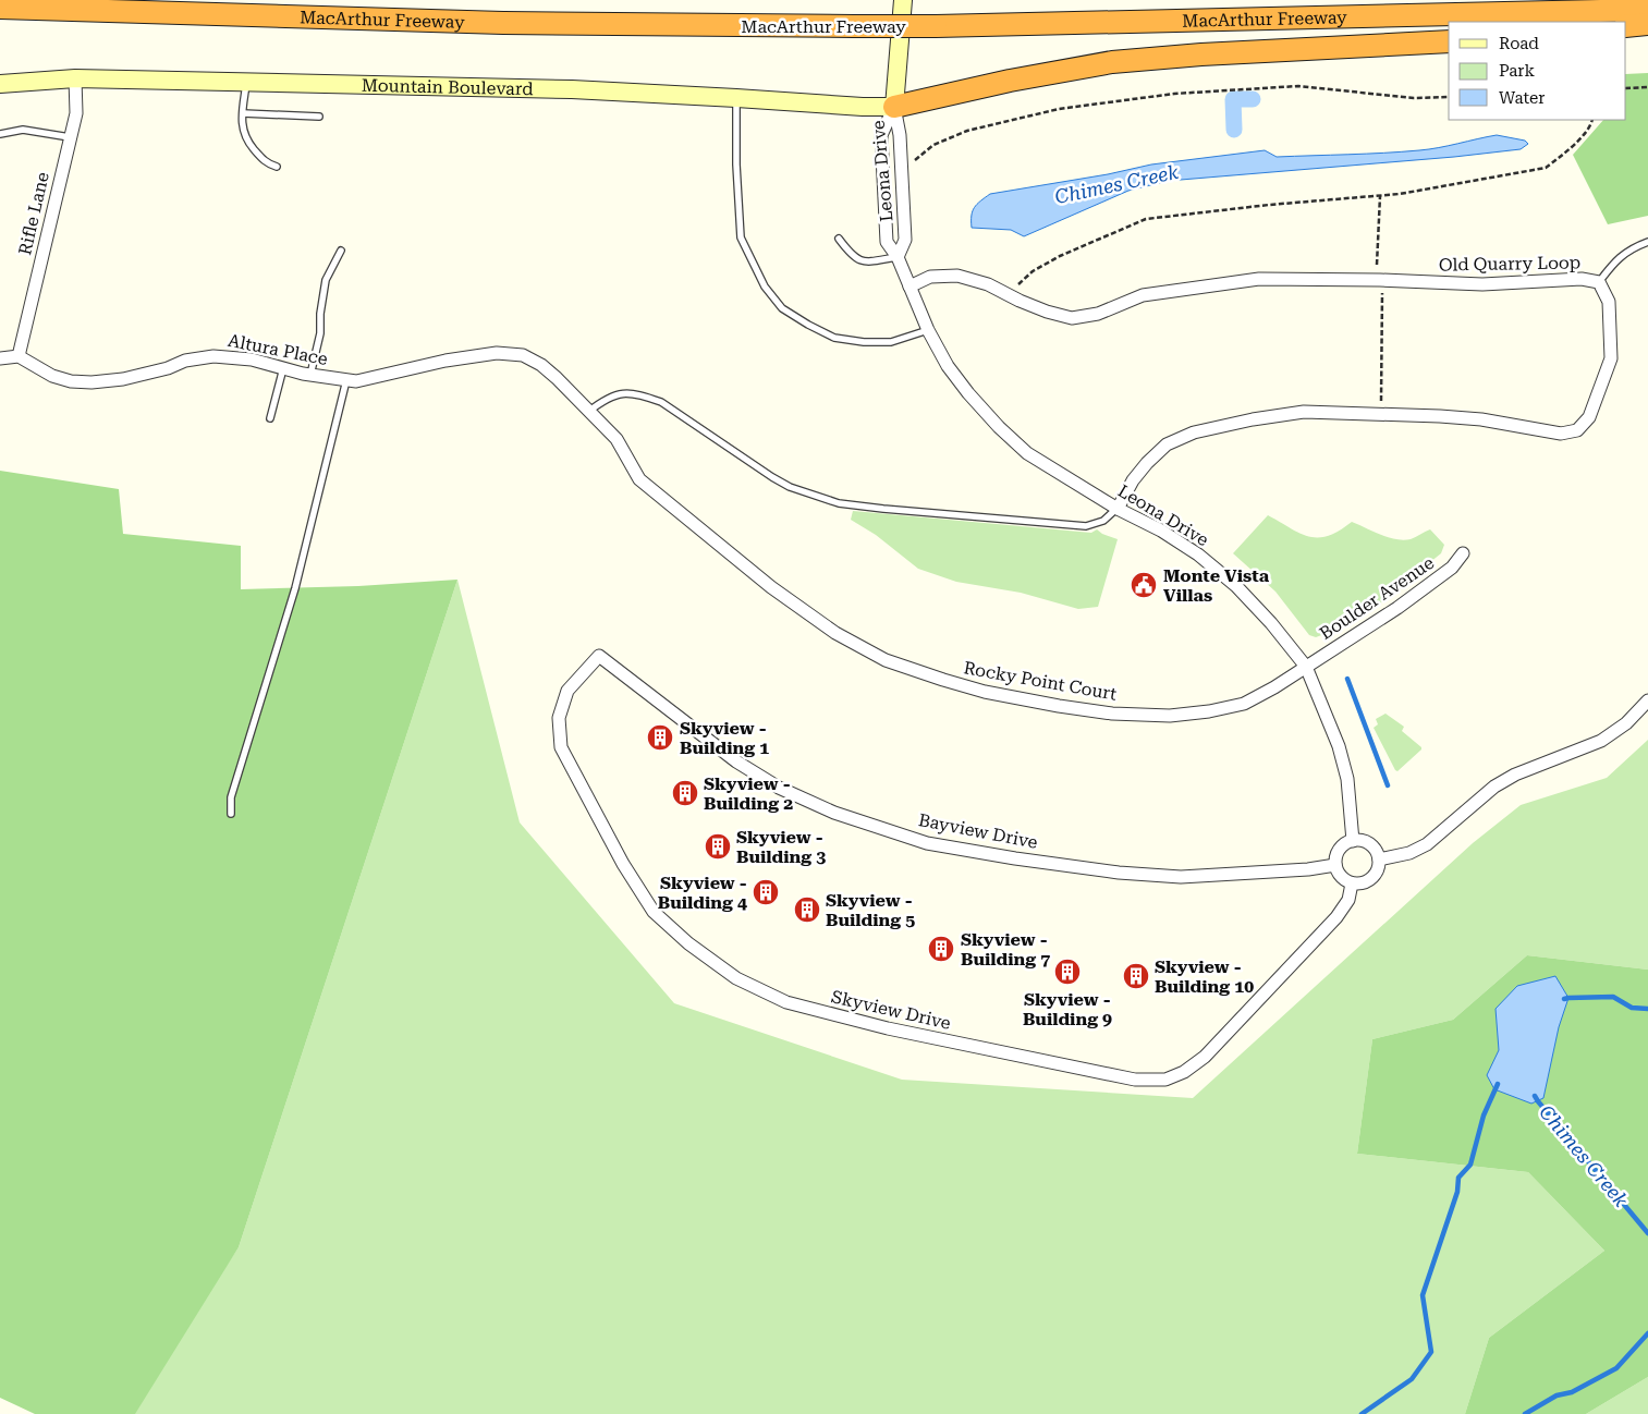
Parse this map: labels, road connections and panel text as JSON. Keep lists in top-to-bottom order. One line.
{"streets":{"highway":["MacArthur Freeway"],"main road":["Mountain Boulevard"],"street":["Leona Drive","Rifle Lane","Old Quarry Loop","Altura Place","Boulder Avenue","Rocky Point Court","Bayview Drive","Skyview Drive"]},"crossings":[["Mountain Boulevard","Leona Drive"],["Mountain Boulevard","Rifle Lane"],["Leona Drive","Old Quarry Loop"],["Leona Drive","Boulder Avenue"],["Leona Drive","Rocky Point Court"],["Leona Drive","Bayview Drive"],["Leona Drive","Skyview Drive"],["Rifle Lane","Altura Place"],["Altura Place","Rocky Point Court"],["Boulder Avenue","Rocky Point Court"],["Bayview Drive","Skyview Drive"]],"water":["Chimes Creek"],"places":{"public building":["Monte Vista Villas"],"building":["Skyview - Building 1","Skyview - Building 2","Skyview - Building 3","Skyview - Building 4","Skyview - Building 5","Skyview - Building 7","Skyview - Building 9","Skyview - Building 10"]},"legend":["Road","Park","Water"]}
